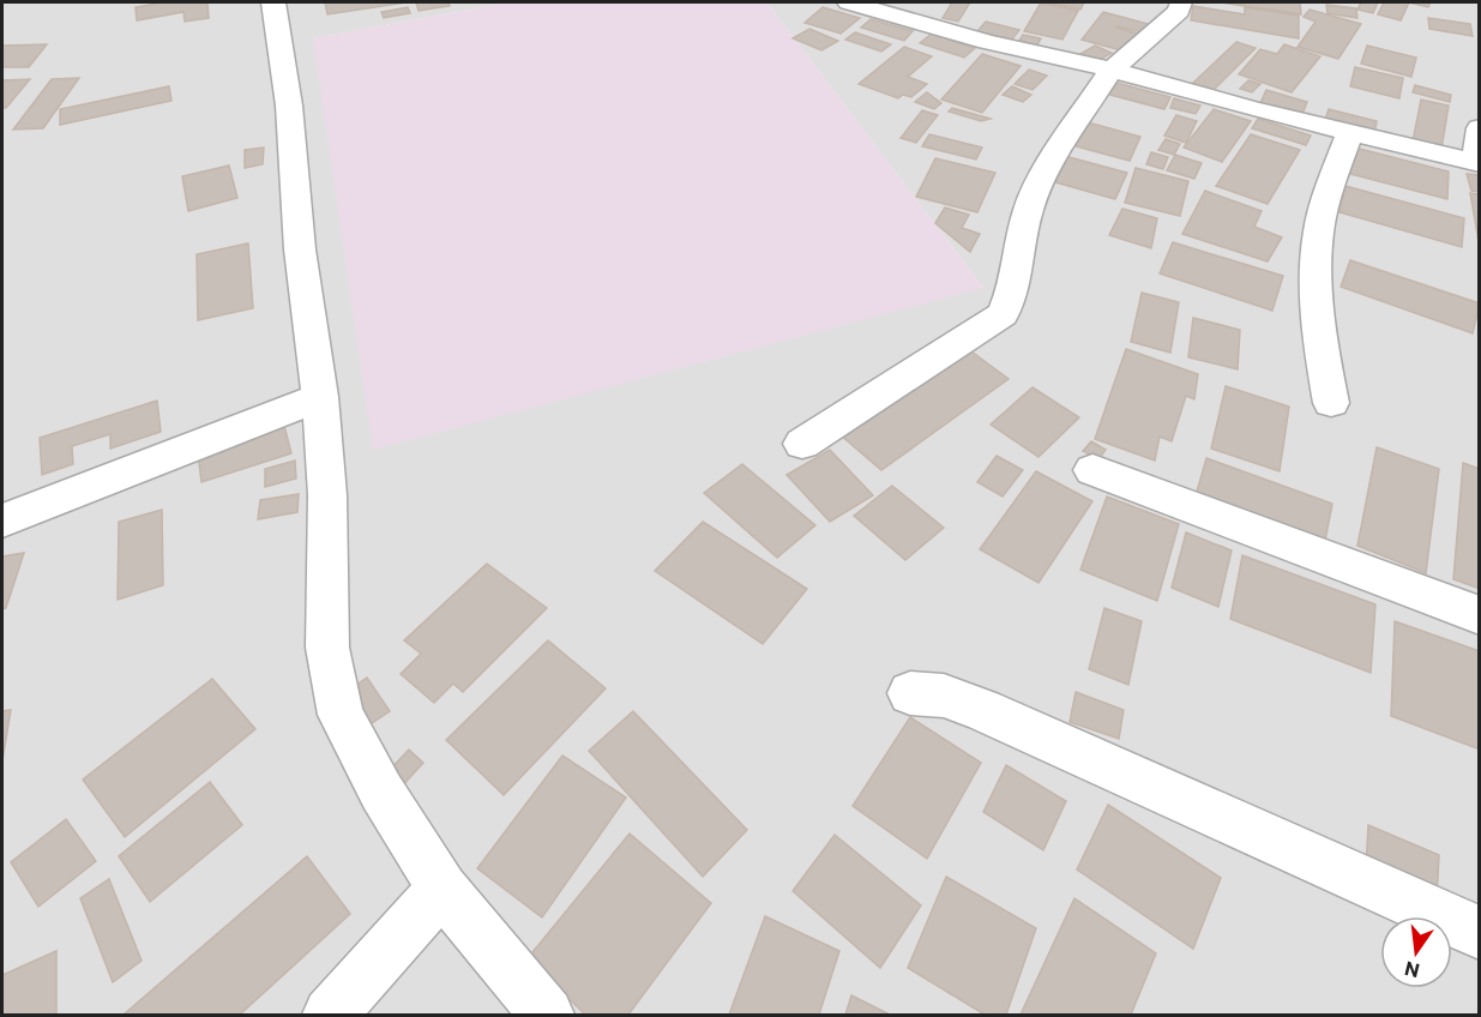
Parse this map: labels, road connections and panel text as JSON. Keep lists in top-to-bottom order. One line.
{"north":"bottom"}
